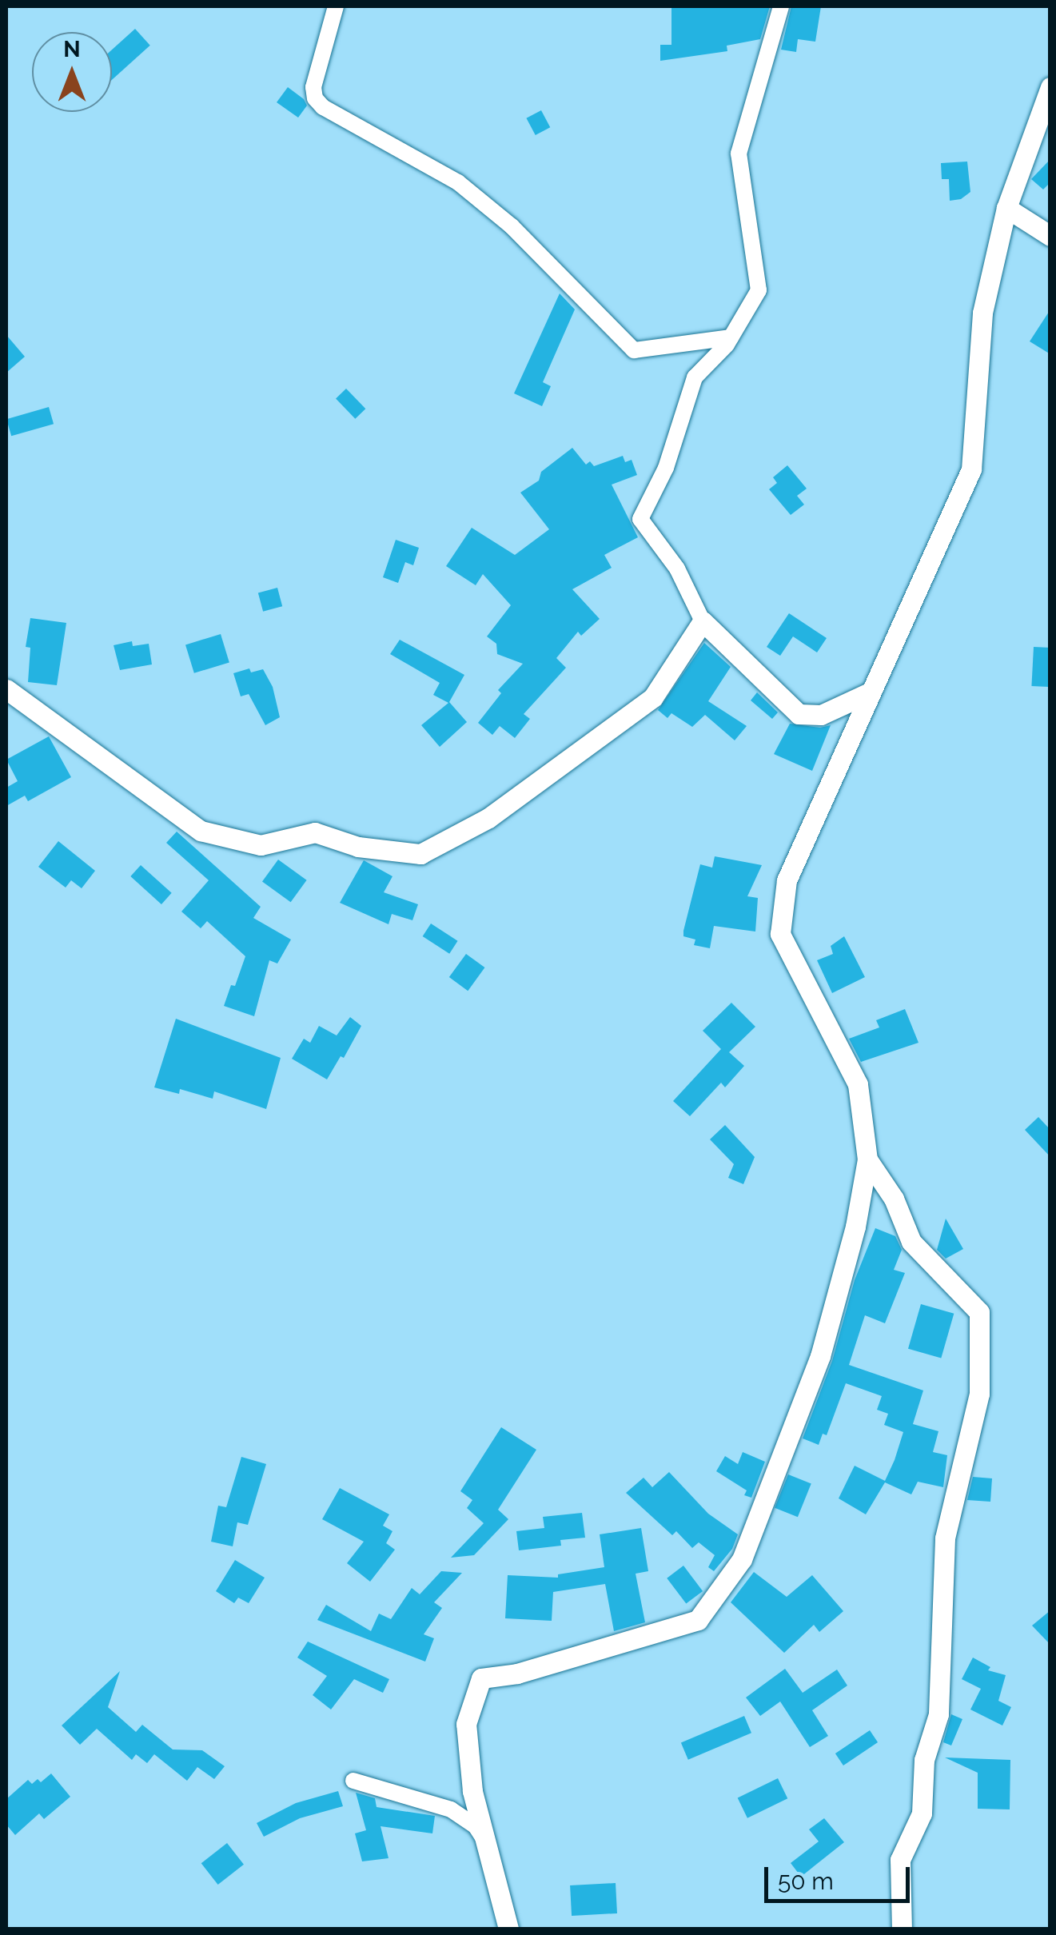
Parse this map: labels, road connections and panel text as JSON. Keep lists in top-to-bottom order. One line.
{"scale_bar":"50 m","north":"top"}
